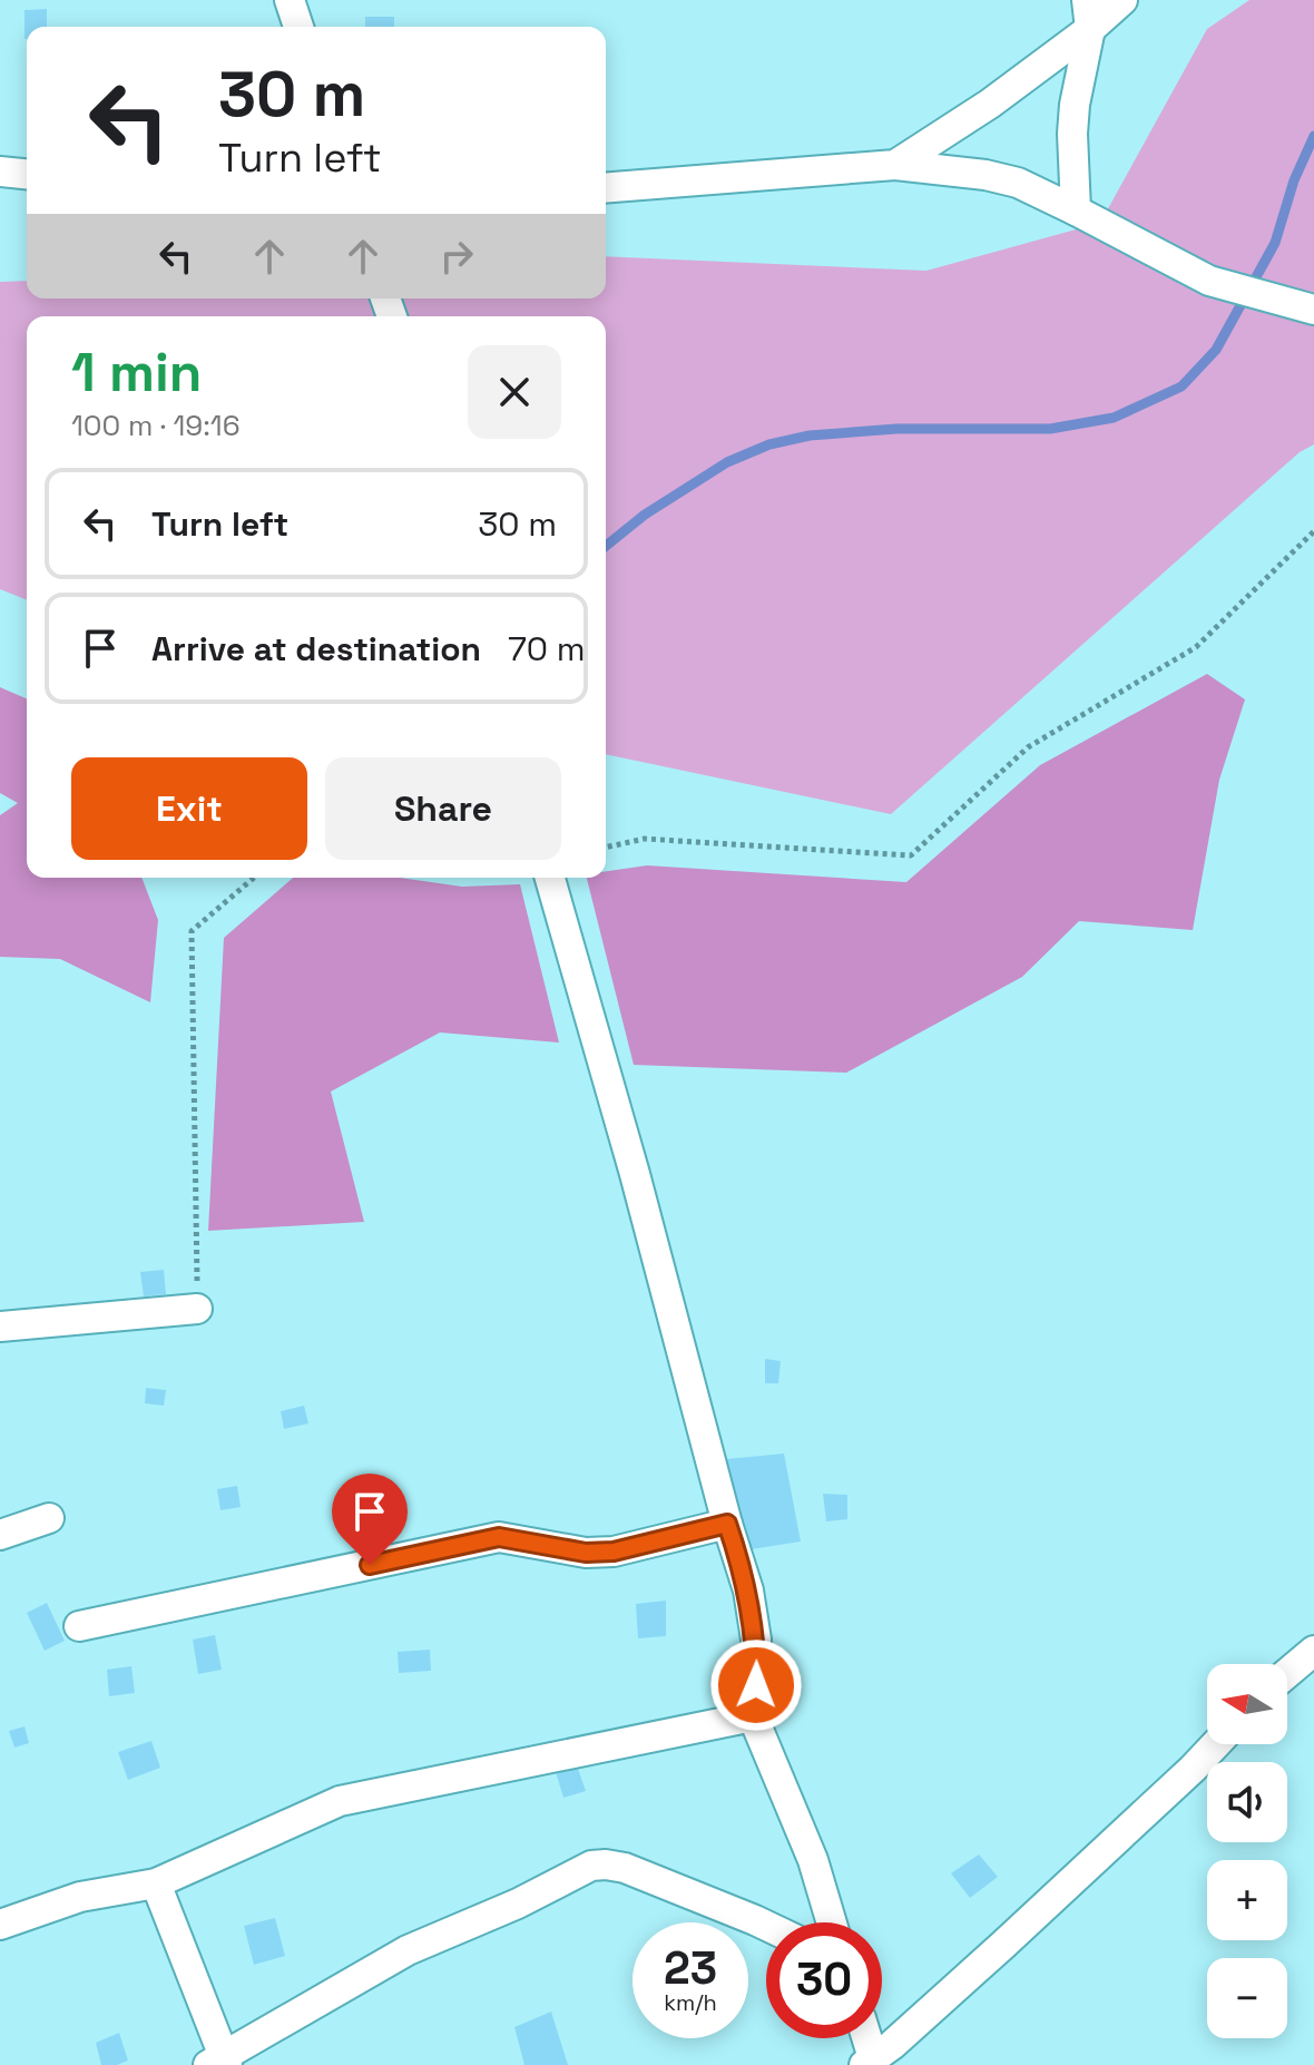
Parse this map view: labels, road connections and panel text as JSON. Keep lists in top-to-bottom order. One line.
{"north":"left","page":{"turn":["30 m","Turn left"],"heading":["1 min","100 m · 19:16"],"list":[{"name":"Turn left","value":"30 m"},{"name":"Arrive at destination","value":"70 m"}],"buttons":["Exit","Share"],"map_buttons":["+","−"],"speed":"23 km/h","limit":"30"}}
